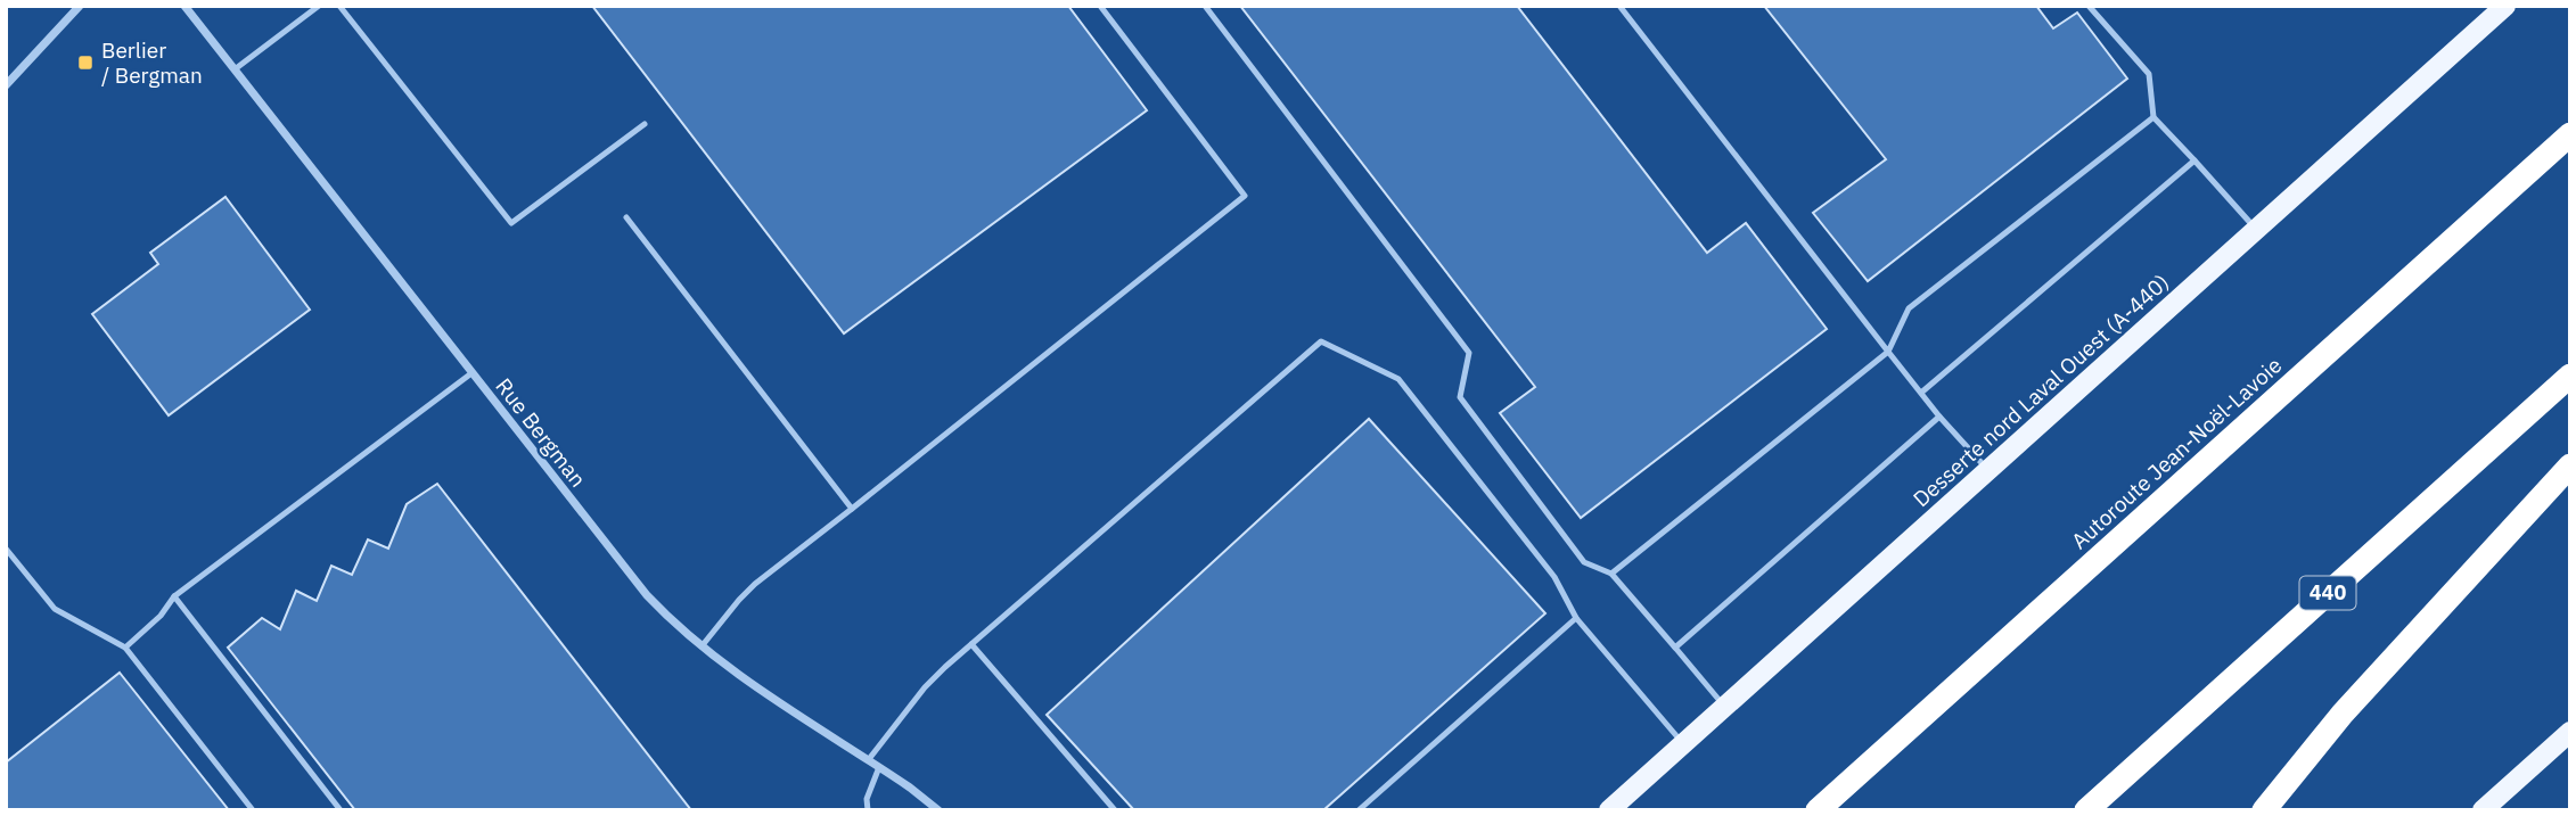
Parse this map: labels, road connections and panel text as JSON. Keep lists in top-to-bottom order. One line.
{"streets":{"highway":["Autoroute Jean-Noël-Lavoie","440"],"main road":["Desserte nord Laval Ouest (A-440)"],"street":["Rue Bergman"]},"places":{"transit":["Berlier / Bergman"]}}
